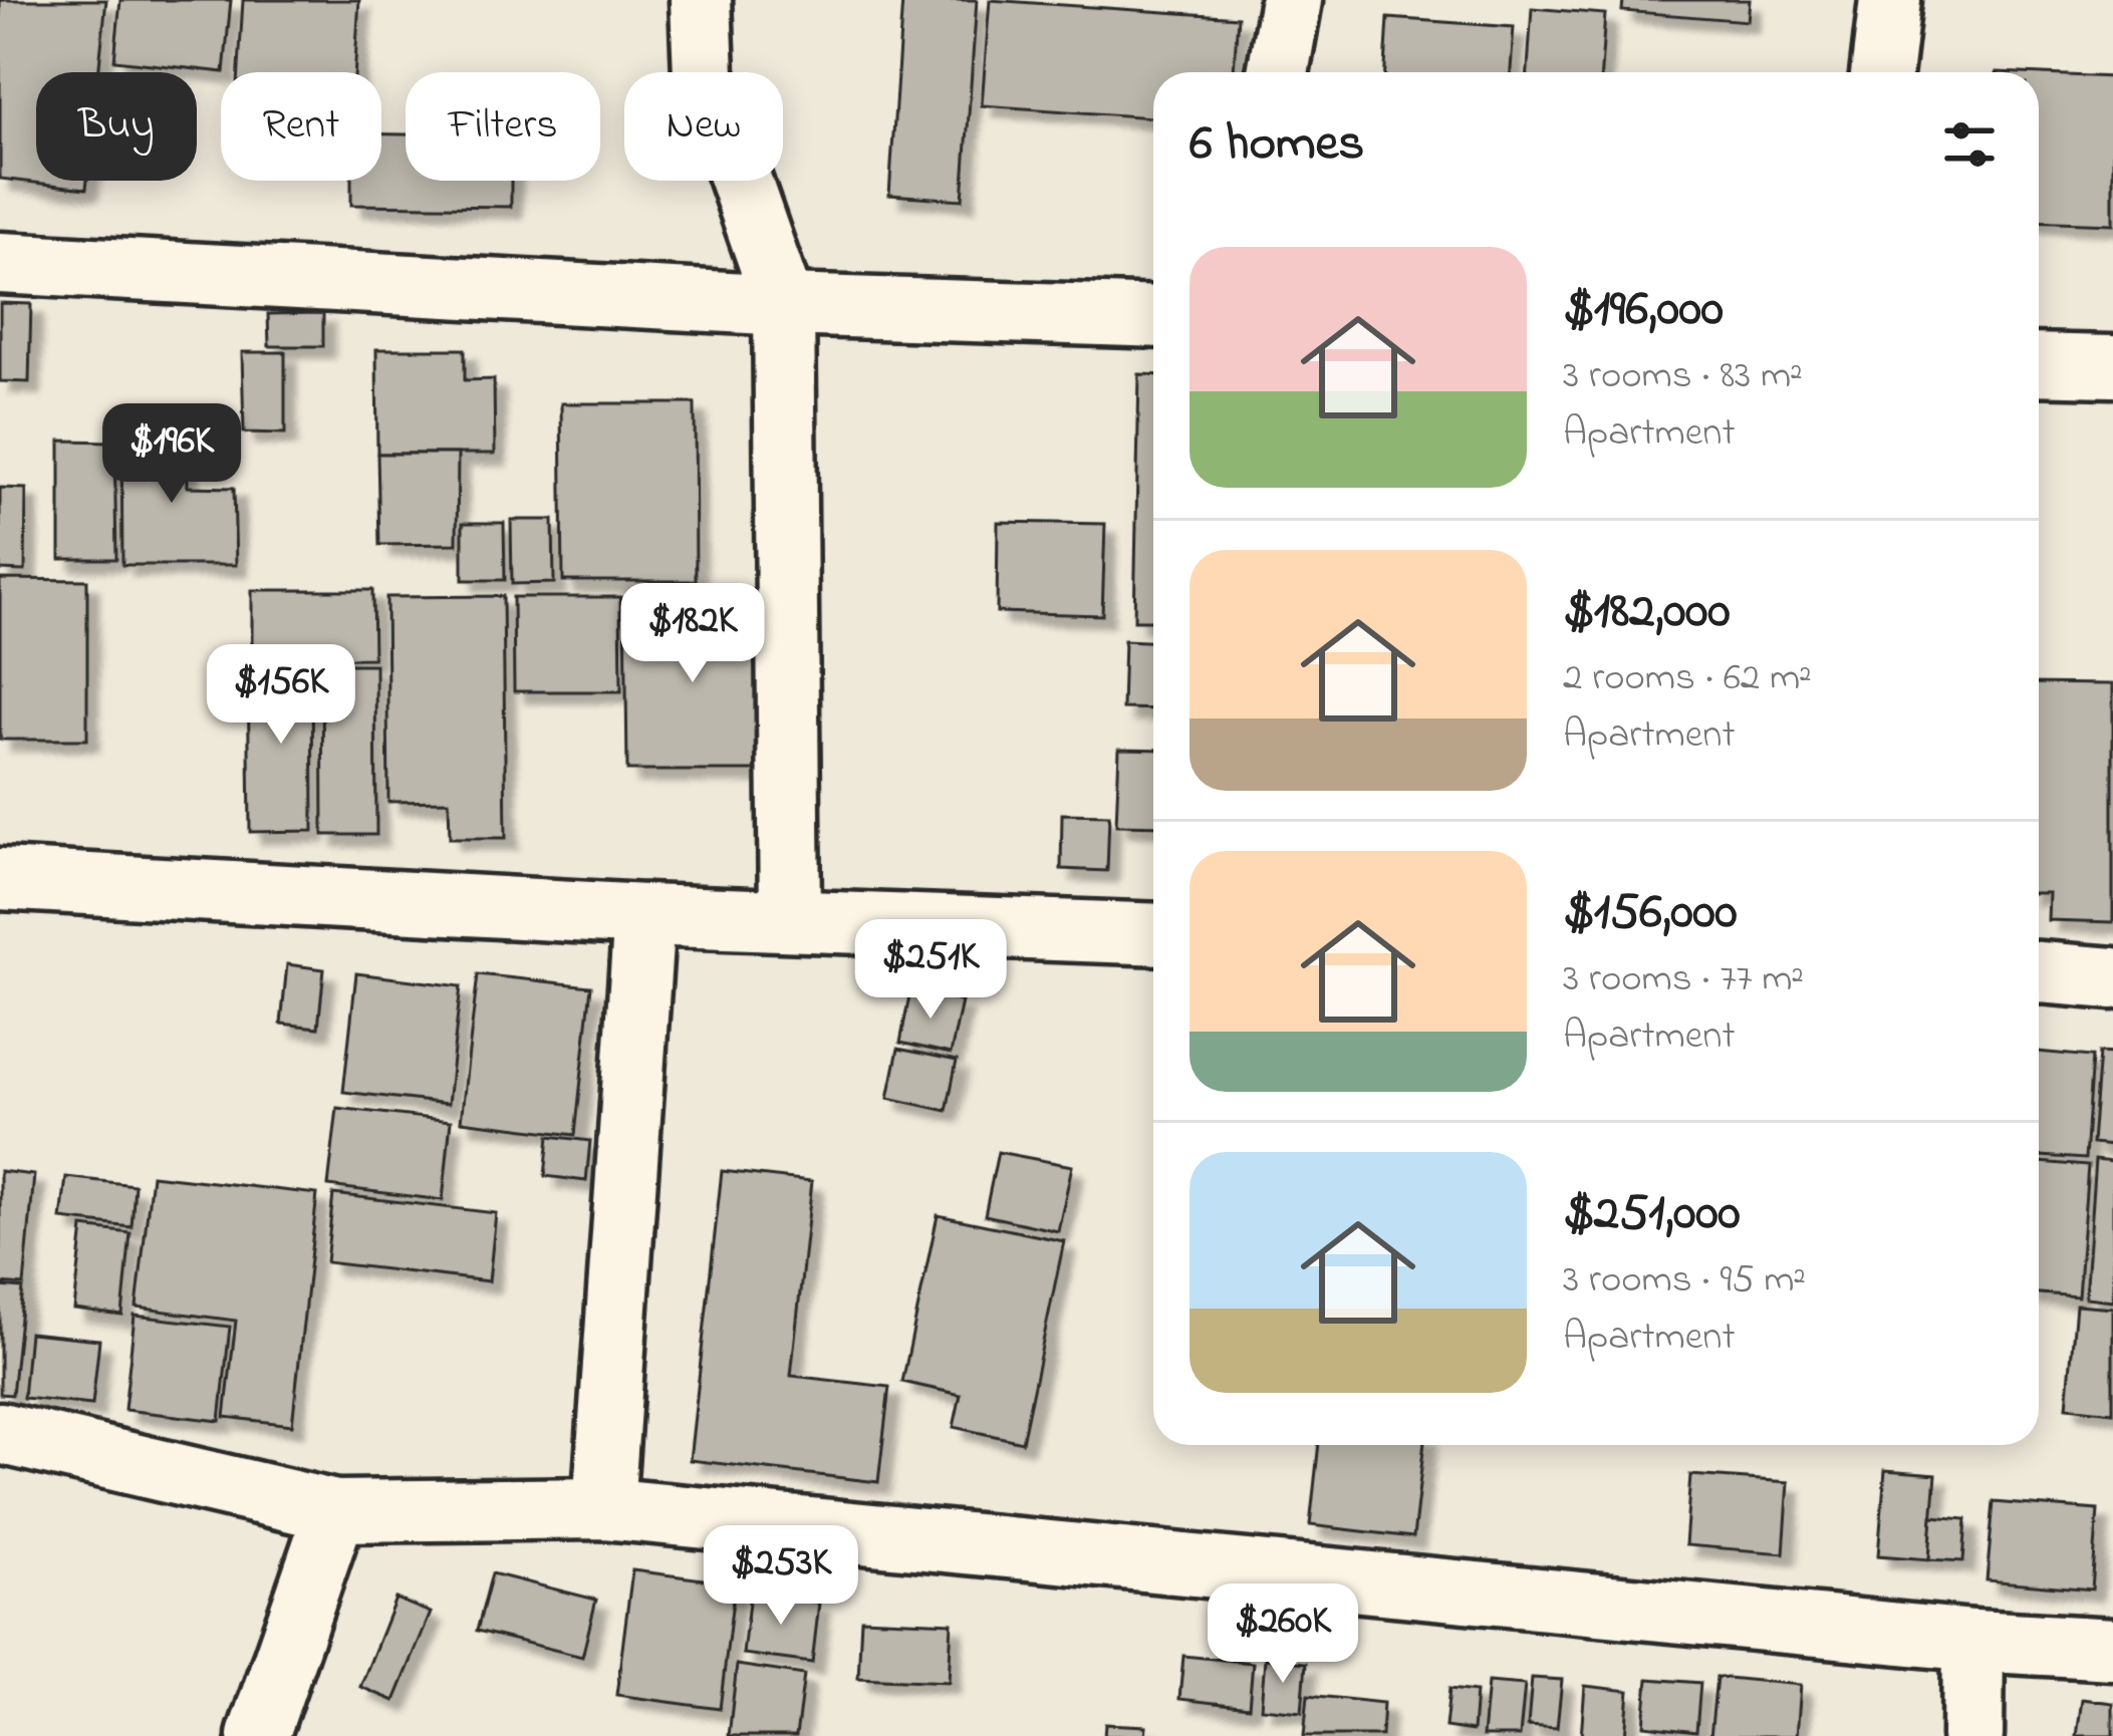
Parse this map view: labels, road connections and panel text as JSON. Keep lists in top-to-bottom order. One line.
{"page":{"chip":["Buy","Rent","Filters","New"],"heading":"6 homes","list":[{"name":"$196,000","note":"3 rooms · 83 m² · Apartment"},{"name":"$182,000","note":"2 rooms · 62 m² · Apartment"},{"name":"$156,000","note":"3 rooms · 77 m² · Apartment"},{"name":"$251,000","note":"3 rooms · 95 m² · Apartment"}],"price":["$196K","$182K","$156K","$251K","$253K","$260K"]}}
